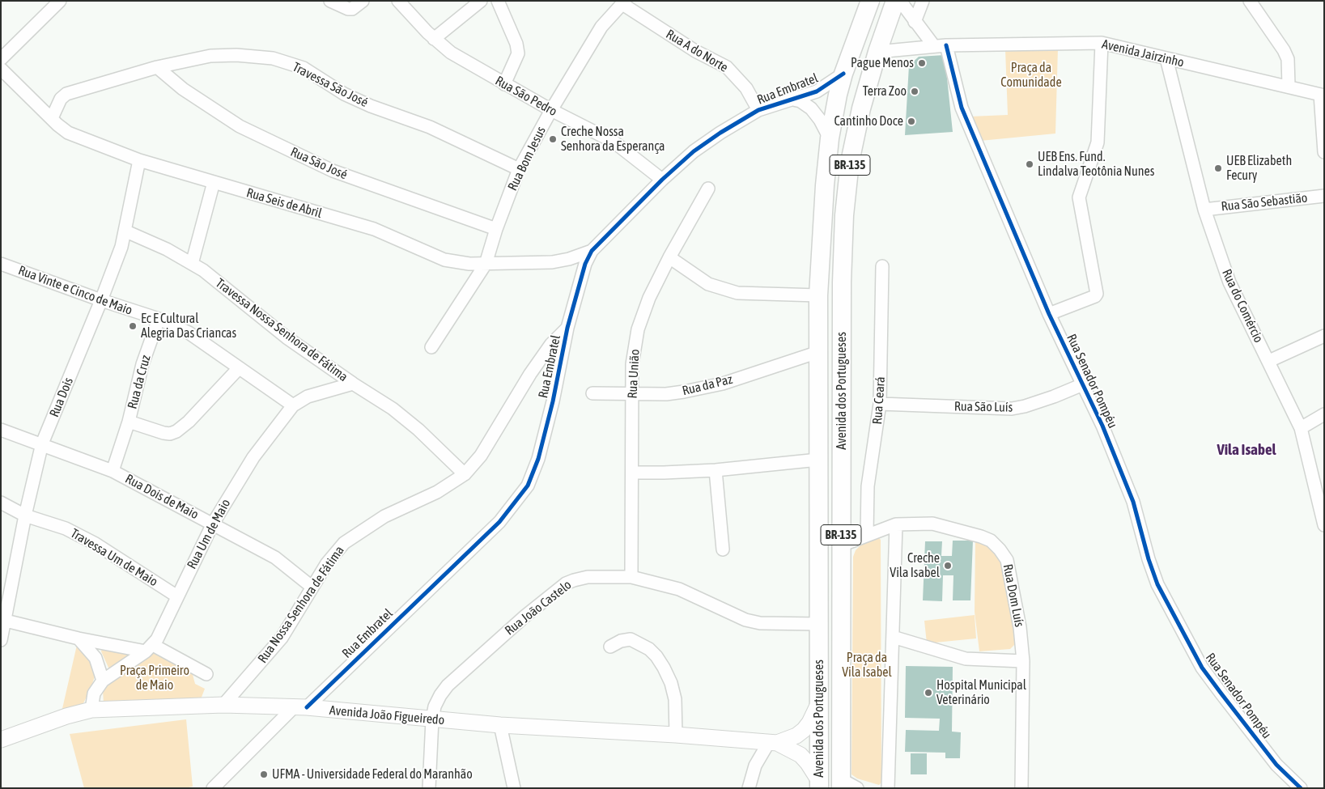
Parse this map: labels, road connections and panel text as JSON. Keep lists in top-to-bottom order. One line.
{"streets":{"highway":["BR-135","Avenida dos Portugueses"],"main road":["Avenida João Figueiredo"],"street":["Rua A do Norte","Avenida Jairzinho","Travessa São José","Rua Embratel","Rua São Pedro","Rua Bom Jesus","Rua São José","Rua São Sebastião","Rua Seis de Abril","Rua Vinte e Cinco de Maio","Rua do Comércio","Travessa Nossa Senhora de Fátima","Rua União","Rua Senador Pompéu","Rua da Cruz","Rua da Paz","Rua Dois","Rua Ceará","Rua São Luís","Rua Dois de Maio","Rua Um de Maio","Travessa Um de Maio","Rua Dom Luís","Rua Nossa Senhora de Fátima","Rua João Castelo"]},"crossings":[["Rua A do Norte","Rua Embratel"],["Rua A do Norte","Rua Bom Jesus"],["Avenida Jairzinho","Rua do Comércio"],["Avenida Jairzinho","Rua Senador Pompéu"],["Avenida Jairzinho","Avenida dos Portugueses"],["Travessa São José","Rua Bom Jesus"],["Travessa São José","Rua São José"],["Travessa São José","Rua Seis de Abril"],["Rua Embratel","Rua São Pedro"],["Rua Embratel","Rua Seis de Abril"],["Rua Embratel","Avenida dos Portugueses"],["Rua Embratel","Rua Nossa Senhora de Fátima"],["Rua Embratel","Avenida João Figueiredo"],["Rua São Pedro","Rua Bom Jesus"],["Rua Bom Jesus","Rua São José"],["Rua Bom Jesus","Rua Seis de Abril"],["Rua São Sebastião","Rua do Comércio"],["Rua Seis de Abril","Rua Dois"],["Rua Vinte e Cinco de Maio","Rua da Cruz"],["Rua Vinte e Cinco de Maio","Rua Dois"],["Rua Vinte e Cinco de Maio","Rua Um de Maio"],["Travessa Nossa Senhora de Fátima","Rua Dois"],["Travessa Nossa Senhora de Fátima","Rua Um de Maio"],["Travessa Nossa Senhora de Fátima","Rua Nossa Senhora de Fátima"],["Rua União","Rua da Paz"],["Rua União","Rua João Castelo"],["Rua Senador Pompéu","Rua São Luís"],["Rua da Cruz","Rua Dois de Maio"],["Rua da Paz","Avenida dos Portugueses"],["Avenida dos Portugueses","Rua Dom Luís"],["Avenida dos Portugueses","Rua João Castelo"],["Avenida dos Portugueses","Avenida João Figueiredo"],["Rua Dois","Rua Dois de Maio"],["Rua Dois","Travessa Um de Maio"],["Rua Ceará","Rua São Luís"],["Rua Ceará","Rua Dom Luís"],["Rua Dois de Maio","Rua Um de Maio"],["Rua Dois de Maio","Rua Nossa Senhora de Fátima"],["Rua Um de Maio","Travessa Um de Maio"],["Rua Um de Maio","Avenida João Figueiredo"],["Rua Nossa Senhora de Fátima","Avenida João Figueiredo"],["Rua João Castelo","Avenida João Figueiredo"]],"districts":["Vila Isabel"],"parks":["Praça da Comunidade","Praça da Vila Isabel","Praça Primeiro de Maio"],"places":["Pague Menos","Terra Zoo","Cantinho Doce","Creche Nossa Senhora da Esperança","UEB Ens. Fund. Lindalva Teotônia Nunes","UEB Elizabeth Fecury","Ec E Cultural Alegria Das Criancas","Creche Vila Isabel","Hospital Municipal Veterinário","UFMA - Universidade Federal do Maranhão"]}
